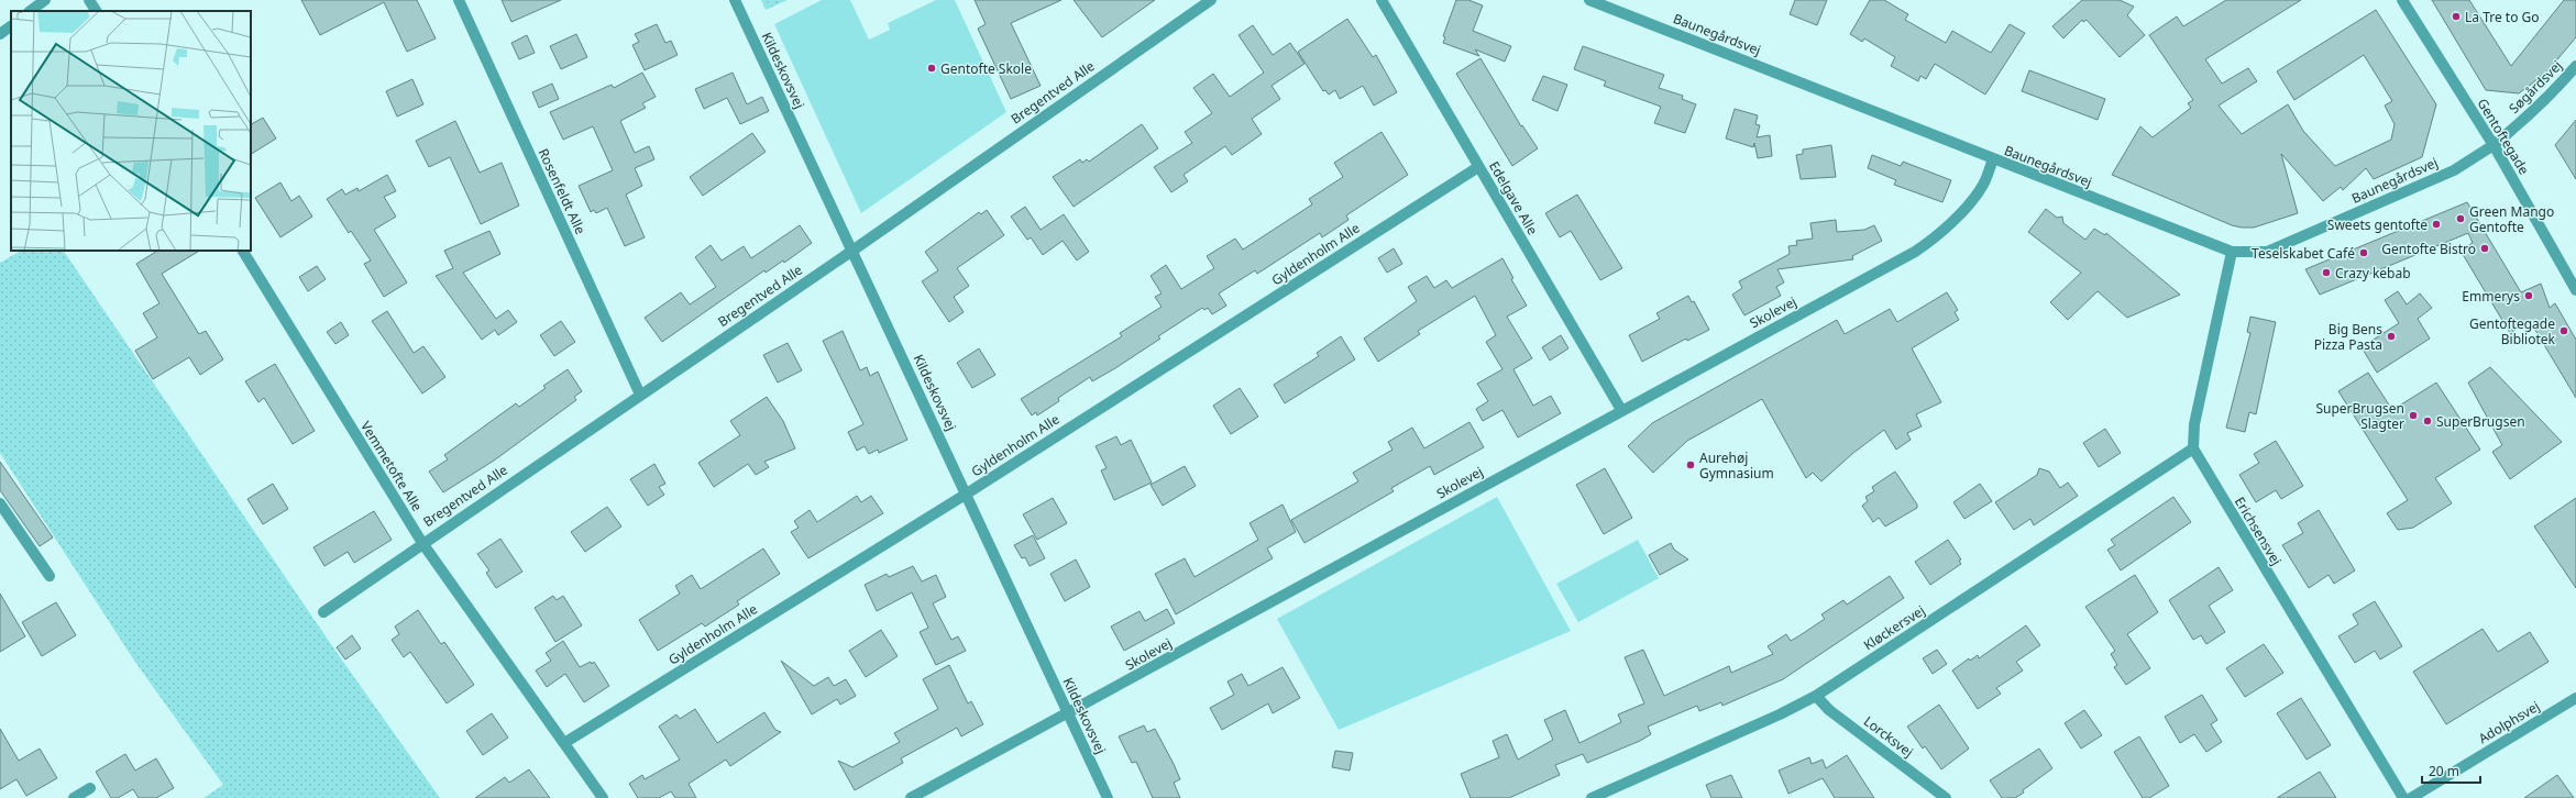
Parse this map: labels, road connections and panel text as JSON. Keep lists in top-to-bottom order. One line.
{"streets":{"street":["Baunegårdsvej","Kildeskovsvej","Søgårdsvej","Bregentved Alle","Gentoftegade","Rosenfeldt Alle","Edelgave Alle","Gyldenholm Alle","Skolevej","Vemmetofte Alle","Erichsensvej","Kløckersvej","Adolphsvej","Lorcksvej"]},"crossings":[["Baunegårdsvej","Søgårdsvej"],["Baunegårdsvej","Gentoftegade"],["Baunegårdsvej","Skolevej"],["Kildeskovsvej","Bregentved Alle"],["Kildeskovsvej","Gyldenholm Alle"],["Kildeskovsvej","Skolevej"],["Søgårdsvej","Gentoftegade"],["Bregentved Alle","Rosenfeldt Alle"],["Bregentved Alle","Vemmetofte Alle"],["Edelgave Alle","Gyldenholm Alle"],["Edelgave Alle","Skolevej"],["Gyldenholm Alle","Vemmetofte Alle"],["Erichsensvej","Kløckersvej"],["Kløckersvej","Lorcksvej"]],"places":["La Tre to Go","Gentofte Skole","Green Mango Gentofte","Sweets gentofte","Gentofte Bistro","Teselskabet Café","Crazy kebab","Emmerys","Gentoftegade Bibliotek","Big Bens Pizza Pasta","SuperBrugsen Slagter","SuperBrugsen","Aurehøj Gymnasium"],"scale_bar":"20 m"}
